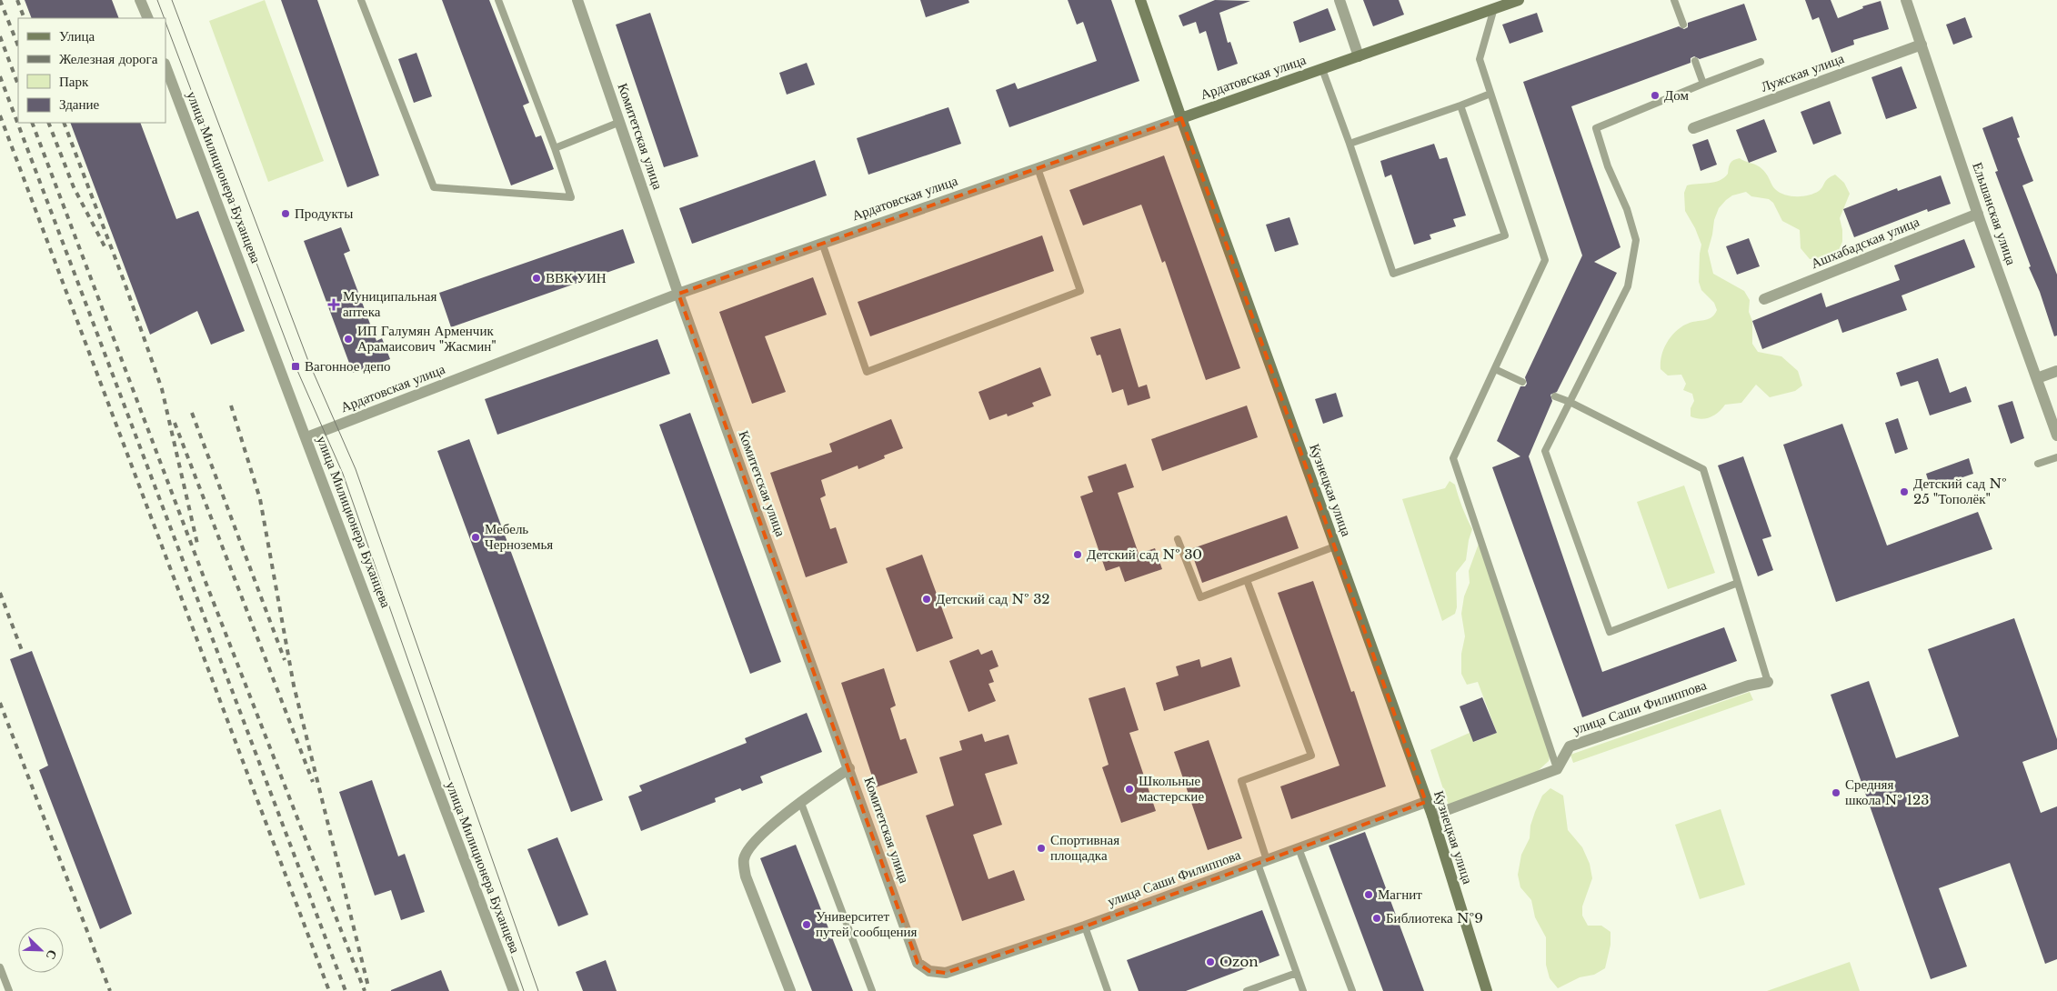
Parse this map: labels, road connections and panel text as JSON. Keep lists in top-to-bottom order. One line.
{"streets":{"street":["Лужская улица","Ардатовская улица","Комитетская улица","улица Милиционера Буханцева","Ельшанская улица","Ашхабадская улица","Кузнецкая улица","улица Саши Филиппова"]},"crossings":[["Лужская улица","Ельшанская улица"],["Ардатовская улица","Комитетская улица"],["Ардатовская улица","улица Милиционера Буханцева"],["Ардатовская улица","Кузнецкая улица"],["Комитетская улица","улица Саши Филиппова"],["Ельшанская улица","Ашхабадская улица"],["Кузнецкая улица","улица Саши Филиппова"]],"places":{"other":["Дом","Продукты","ВВК УИН","ИП Галумян Арменчик Арамаисович \"Жасмин\"","Детский сад № 25 \"Тополёк\"","Мебель Черноземья","Детский сад № 30","Детский сад № 32","Школьные мастерские","Средняя школа № 123","Спортивная площадка","Магнит","Библиотека №9","Университет путей сообщения","Ozon"],"health":["Муниципальная аптека"],"transit":["Вагонное депо"]},"legend":["Улица","Железная дорога","Парк","Здание"],"north":"bottom right"}
